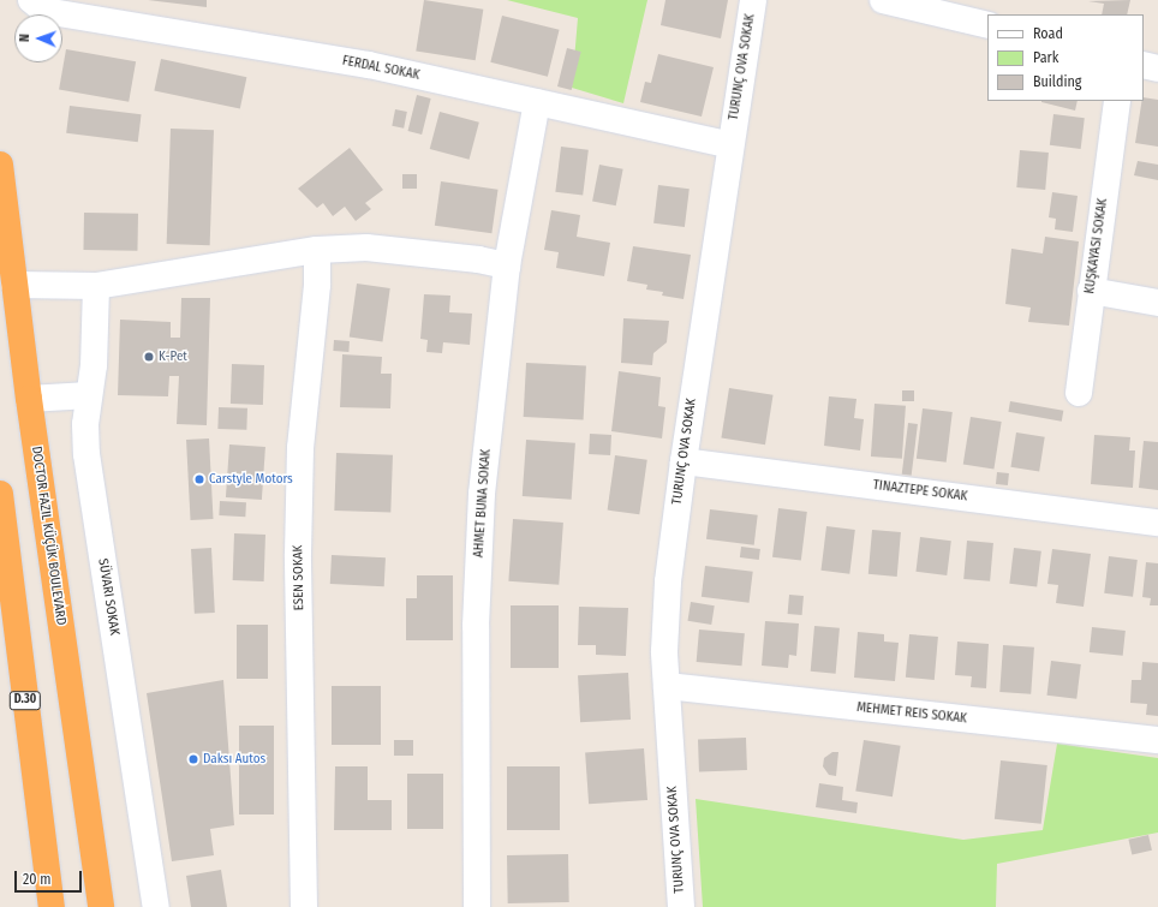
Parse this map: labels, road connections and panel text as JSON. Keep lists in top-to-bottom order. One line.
{"streets":{"highway":["D.30"],"street":["TURUNÇ OVA SOKAK","FERDAL SOKAK","AHMET BUNA SOKAK","ESEN SOKAK","SÜVARI SOKAK","MEHMET REIS SOKAK"]},"crossings":[["TURUNÇ OVA SOKAK","FERDAL SOKAK"],["TURUNÇ OVA SOKAK","MEHMET REIS SOKAK"],["FERDAL SOKAK","AHMET BUNA SOKAK"]],"places":["K-Pet","Carstyle Motors","Daksı Autos"],"legend":["Road","Park","Building"],"scale_bar":"20 m","north":"left"}
